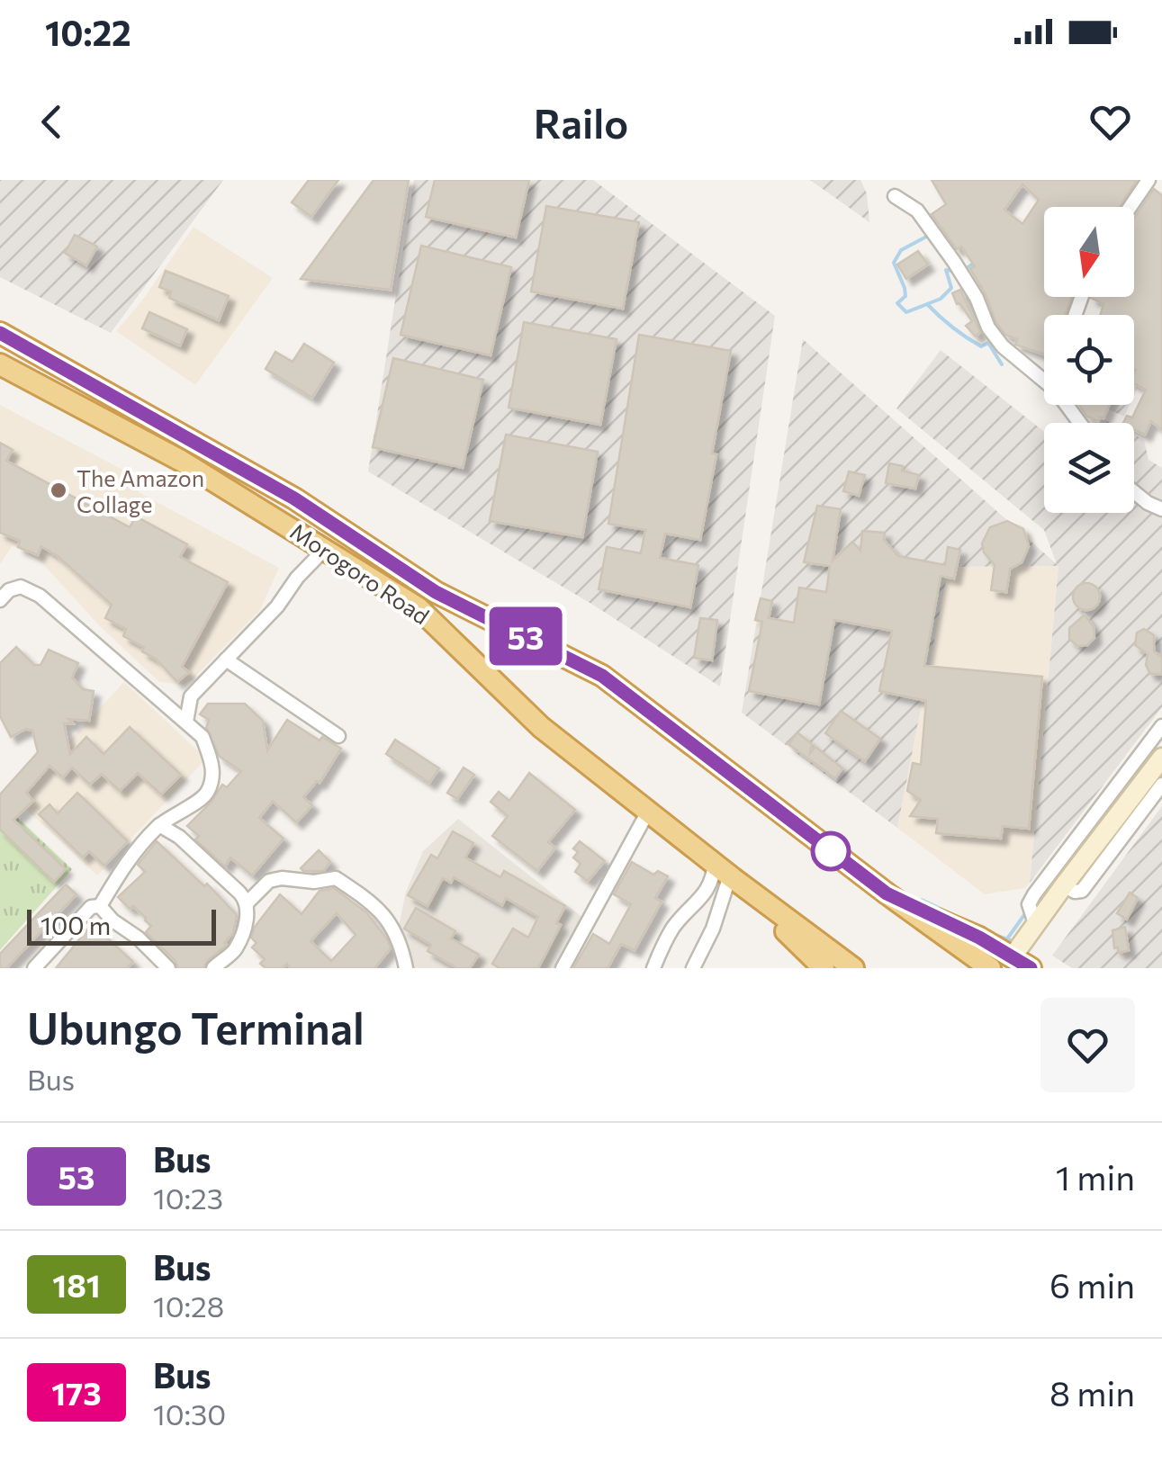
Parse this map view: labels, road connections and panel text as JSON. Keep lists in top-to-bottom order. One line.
{"streets":{"highway":["Morogoro Road"]},"places":["The Amazon Collage"],"lines":["bus line 53"],"scale_bar":"100 m","north":"bottom","page":{"status":"10:22","header":"Railo","on_map":"53","scale":"100 m","heading":["Ubungo Terminal","Bus"],"list":[{"mark":"53","name":"Bus","note":"10:23","value":"1 min"},{"mark":"181","name":"Bus","note":"10:28","value":"6 min"},{"mark":"173","name":"Bus","note":"10:30","value":"8 min"}]}}
